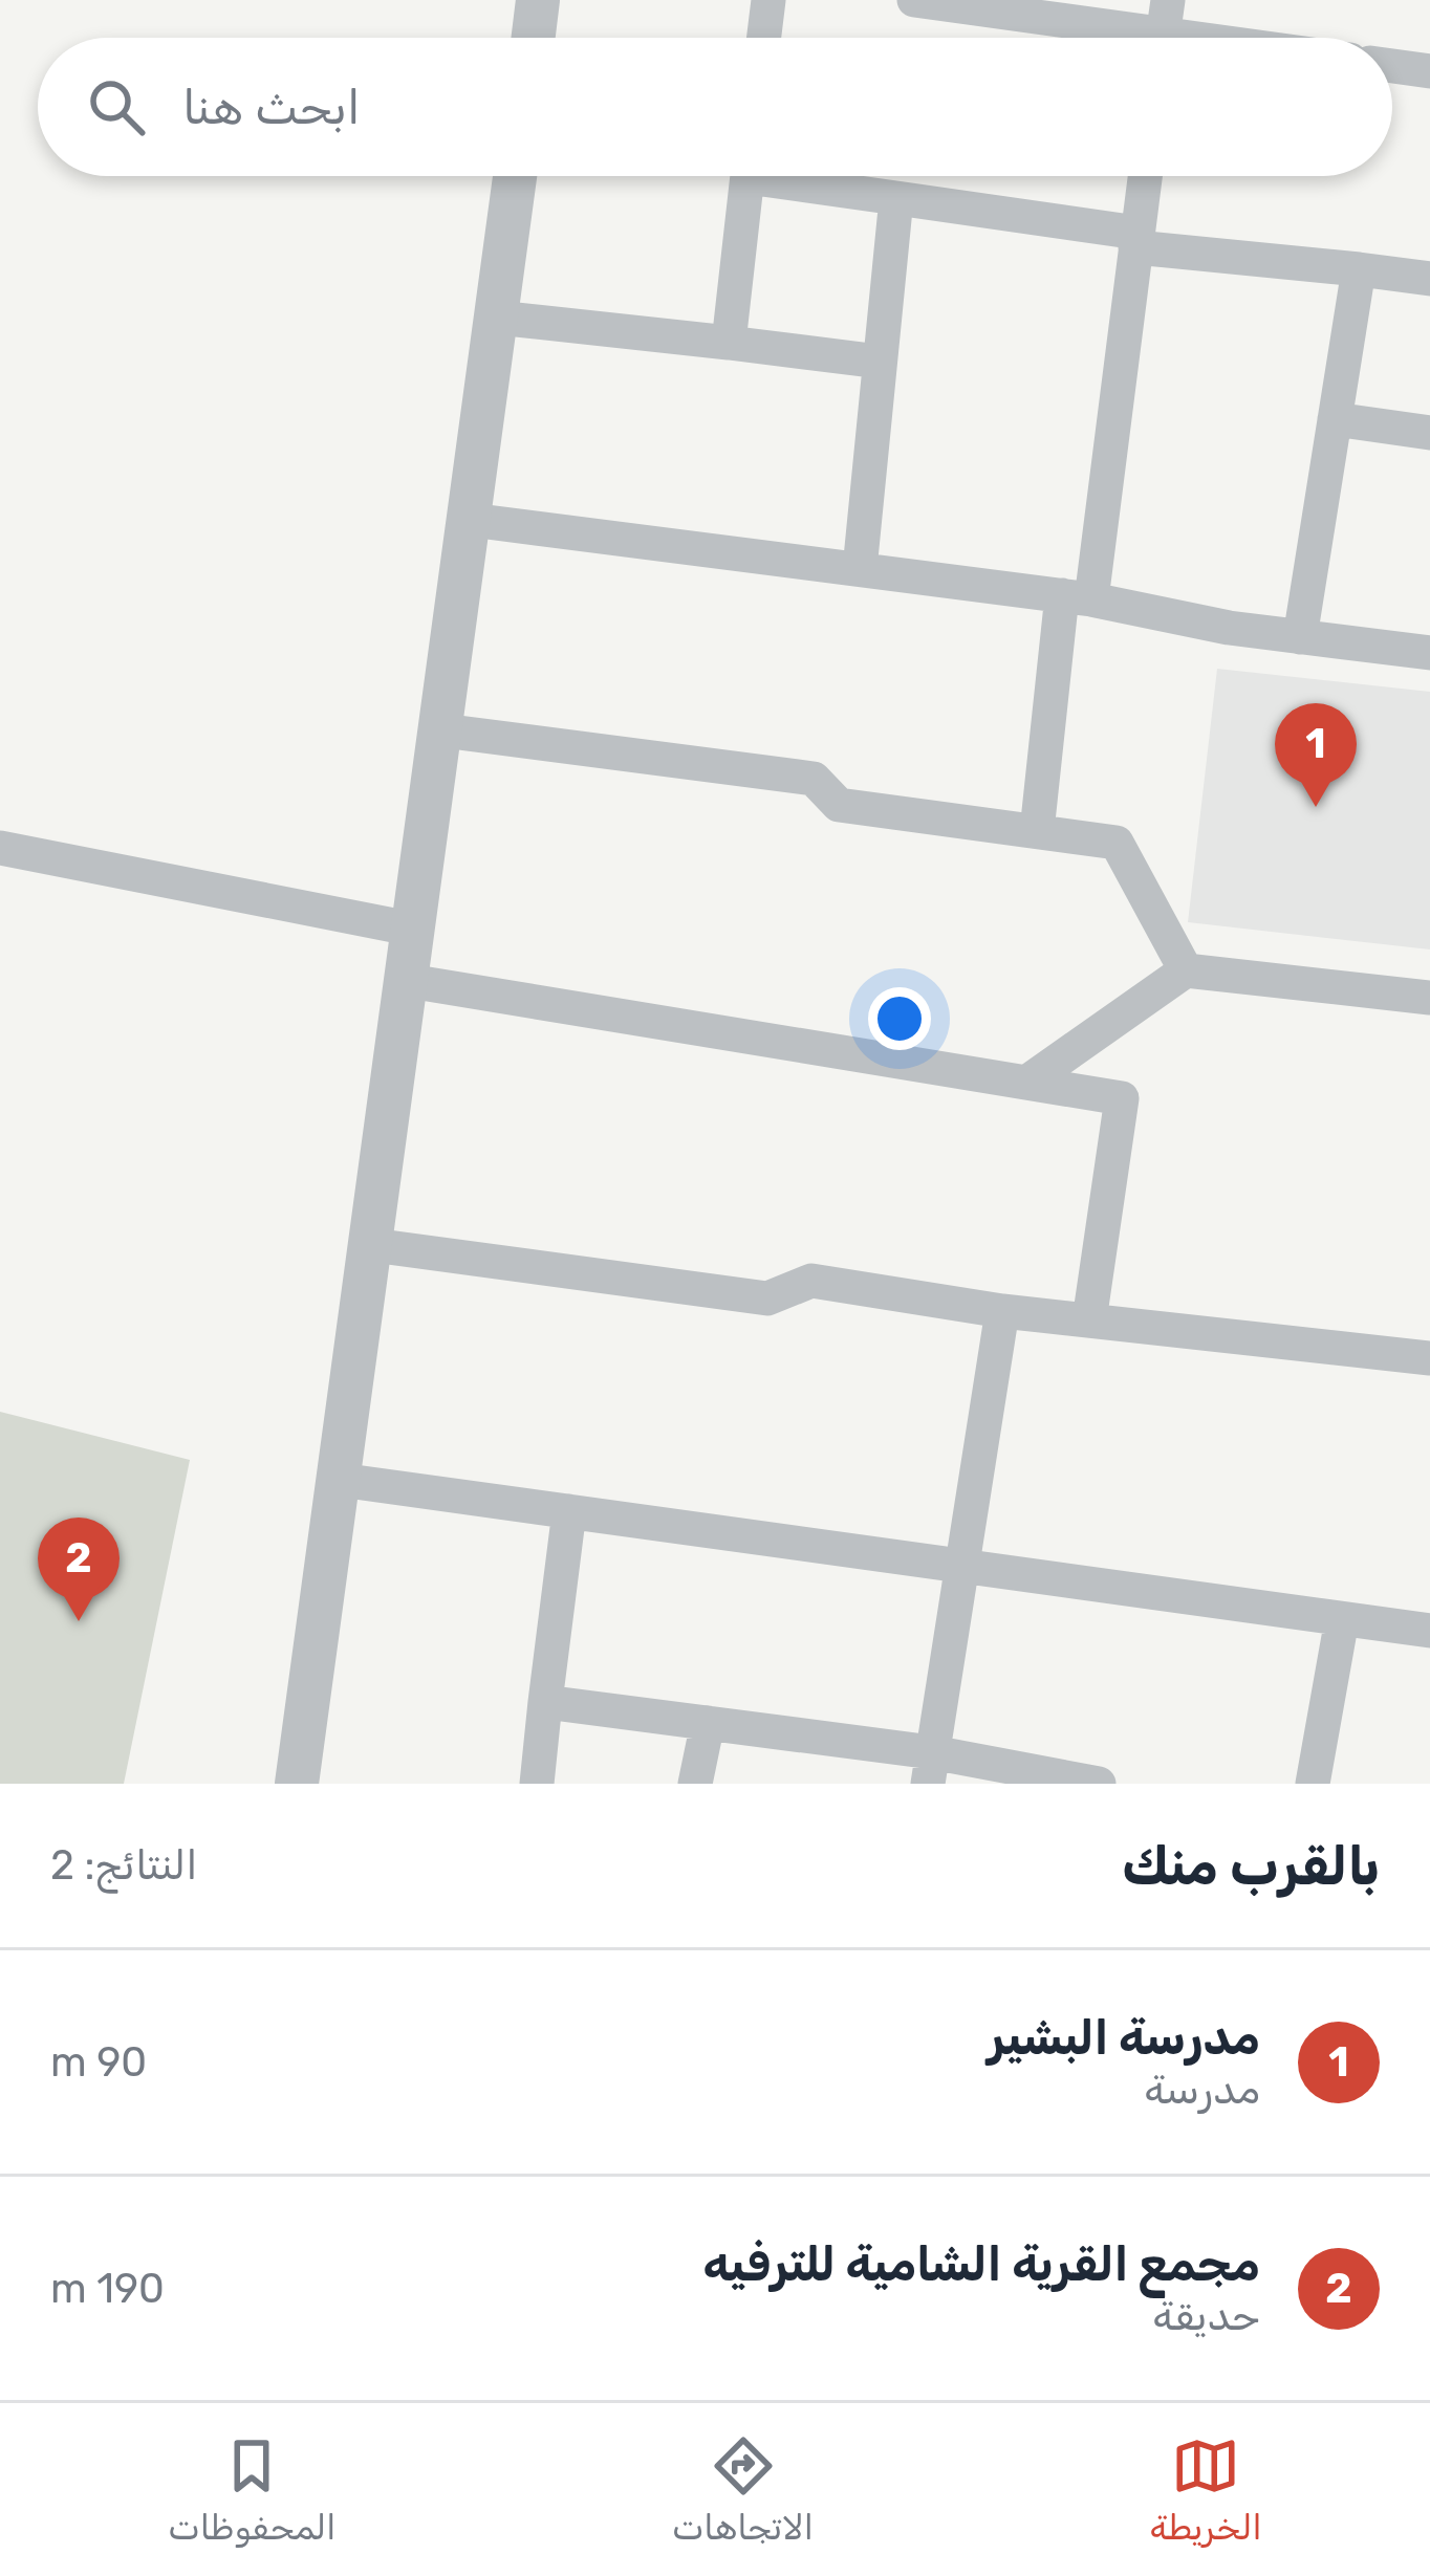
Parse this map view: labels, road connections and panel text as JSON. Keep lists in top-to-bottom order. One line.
{"page":{"search":"ابحث هنا","pins":["1","2"],"heading":["بالقرب منك","النتائج: 2"],"list":[{"mark":"1","name":"مدرسة البشير","note":"مدرسة","value":"90 m"},{"mark":"2","name":"مجمع القرية الشامية للترفيه","note":"حديقة","value":"190 m"}],"nav":["الخريطة","الاتجاهات","المحفوظات"]}}
